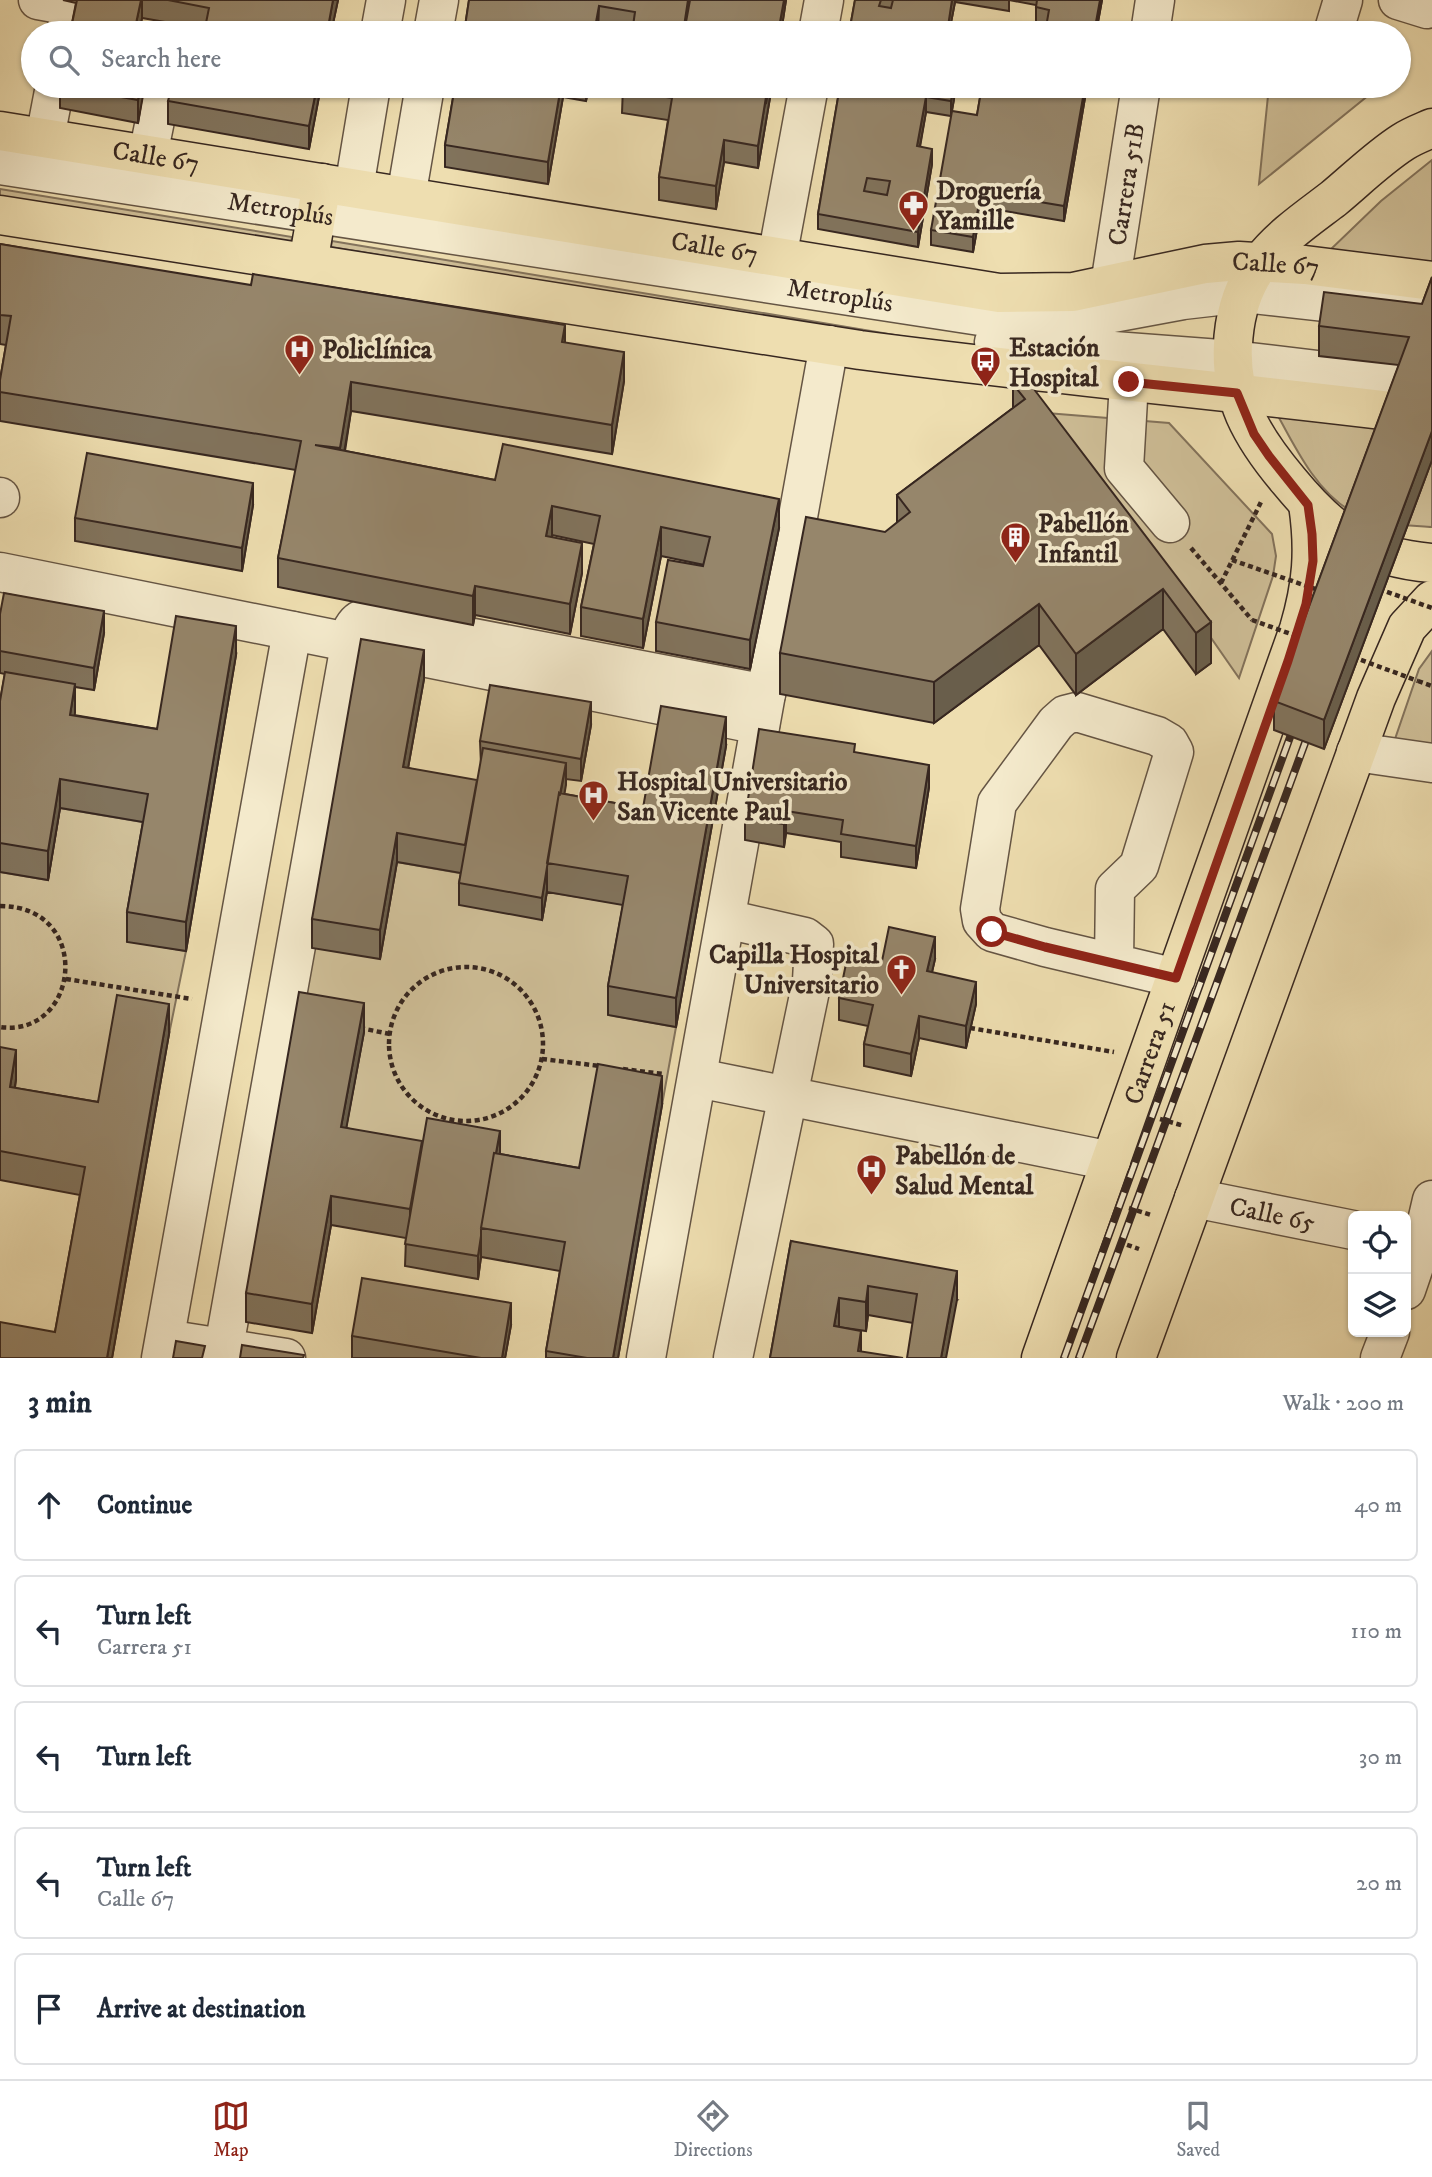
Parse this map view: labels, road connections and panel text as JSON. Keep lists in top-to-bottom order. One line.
{"streets":{"main road":["Calle 67","Carrera 51"],"street":["Carrera 51B","Metroplús","Calle 65"]},"crossings":[["Calle 67","Carrera 51B"],["Calle 67","Metroplús"]],"places":{"pharmacy":["Droguería Yamille"],"hospital":["Policlínica","Hospital Universitario San Vicente Paul","Pabellón de Salud Mental"],"bus stop":["Estación Hospital"],"building":["Pabellón Infantil"],"church":["Capilla Hospital Universitario"]},"page":{"search":"Search here","heading":["3 min","Walk · 200 m"],"list":[["Continue","40 m"],["Turn left","Carrera 51","110 m"],["Turn left","30 m"],["Turn left","Calle 67","20 m"],"Arrive at destination"],"nav":["Map","Directions","Saved"]}}
